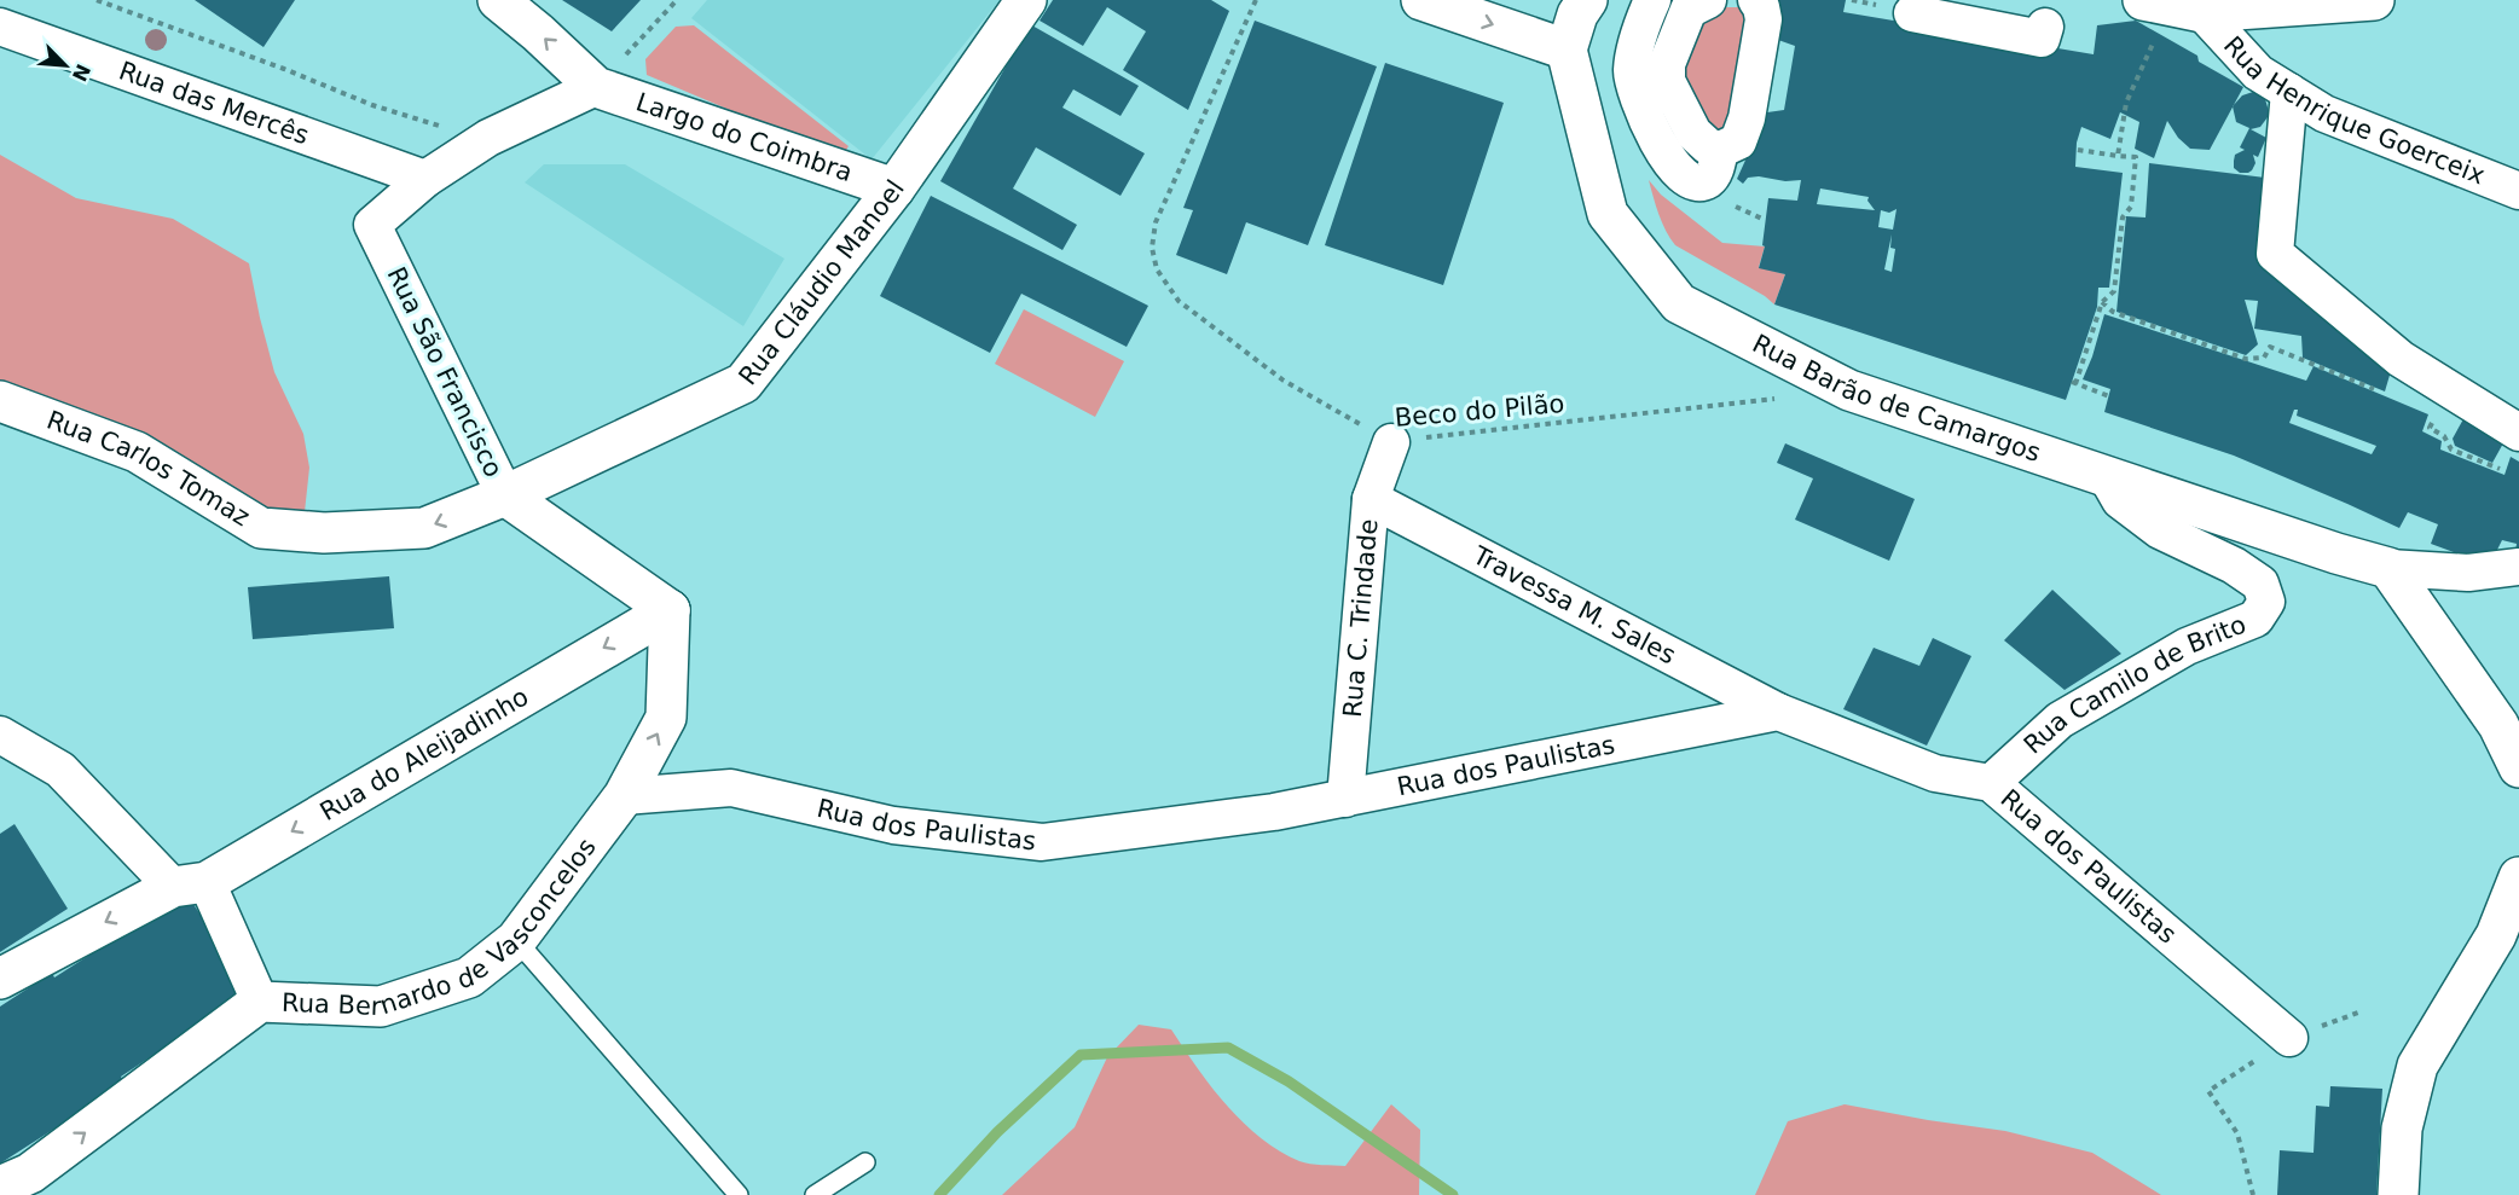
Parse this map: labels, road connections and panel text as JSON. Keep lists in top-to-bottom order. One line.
{"streets":{"street":["Rua das Mercês","Rua Henrique Goerceix","Largo do Coimbra","Rua Cláudio Manoel","Rua São Francisco","Rua Barão de Camargos","Rua Carlos Tomaz","Travessa M. Sales","Rua C. Trindade","Rua Camilo de Brito","Rua do Aleijadinho","Rua dos Paulistas","Rua Bernardo de Vasconcelos"],"path":["Beco do Pilão"]},"crossings":[["Rua das Mercês","Rua São Francisco"],["Largo do Coimbra","Rua Cláudio Manoel"],["Rua Cláudio Manoel","Rua São Francisco"],["Rua Cláudio Manoel","Rua Carlos Tomaz"],["Rua São Francisco","Rua Carlos Tomaz"],["Rua São Francisco","Rua do Aleijadinho"],["Rua São Francisco","Rua Bernardo de Vasconcelos"],["Rua Barão de Camargos","Rua Camilo de Brito"],["Beco do Pilão","Rua C. Trindade"],["Travessa M. Sales","Rua C. Trindade"],["Travessa M. Sales","Rua dos Paulistas"],["Rua C. Trindade","Rua dos Paulistas"],["Rua Camilo de Brito","Rua dos Paulistas"],["Rua do Aleijadinho","Rua Bernardo de Vasconcelos"],["Rua dos Paulistas","Rua Bernardo de Vasconcelos"]],"one_way":["Rua Carlos Tomaz","Rua do Aleijadinho","Rua Bernardo de Vasconcelos"],"north":"bottom right"}
